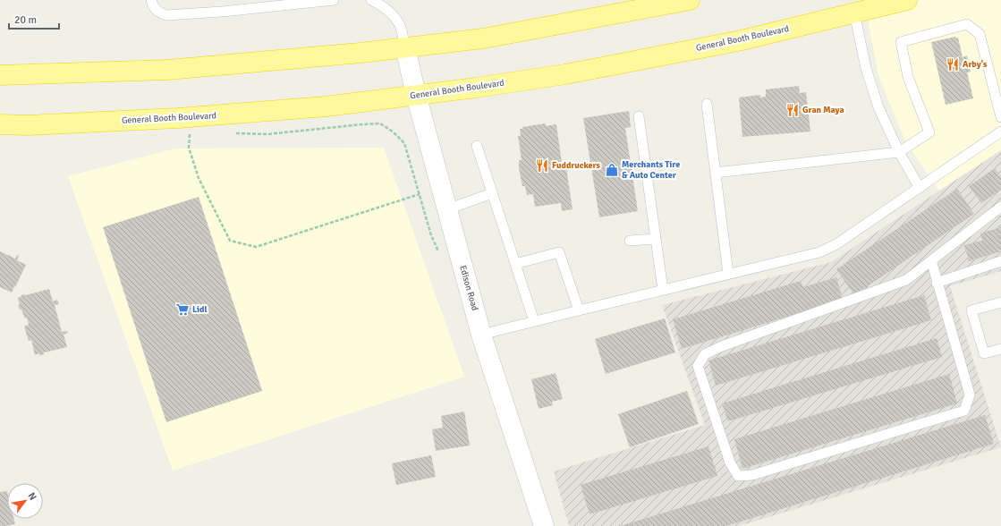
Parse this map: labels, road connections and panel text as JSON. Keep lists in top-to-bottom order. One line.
{"streets":{"highway":["General Booth Boulevard"],"street":["Edison Road"]},"crossings":[["General Booth Boulevard","Edison Road"]],"places":{"restaurant":["Arby's","Gran Maya","Fuddruckers"],"shop":["Merchants Tire & Auto Center"],"supermarket":["Lidl"]},"scale_bar":"20 m","north":"top right"}
